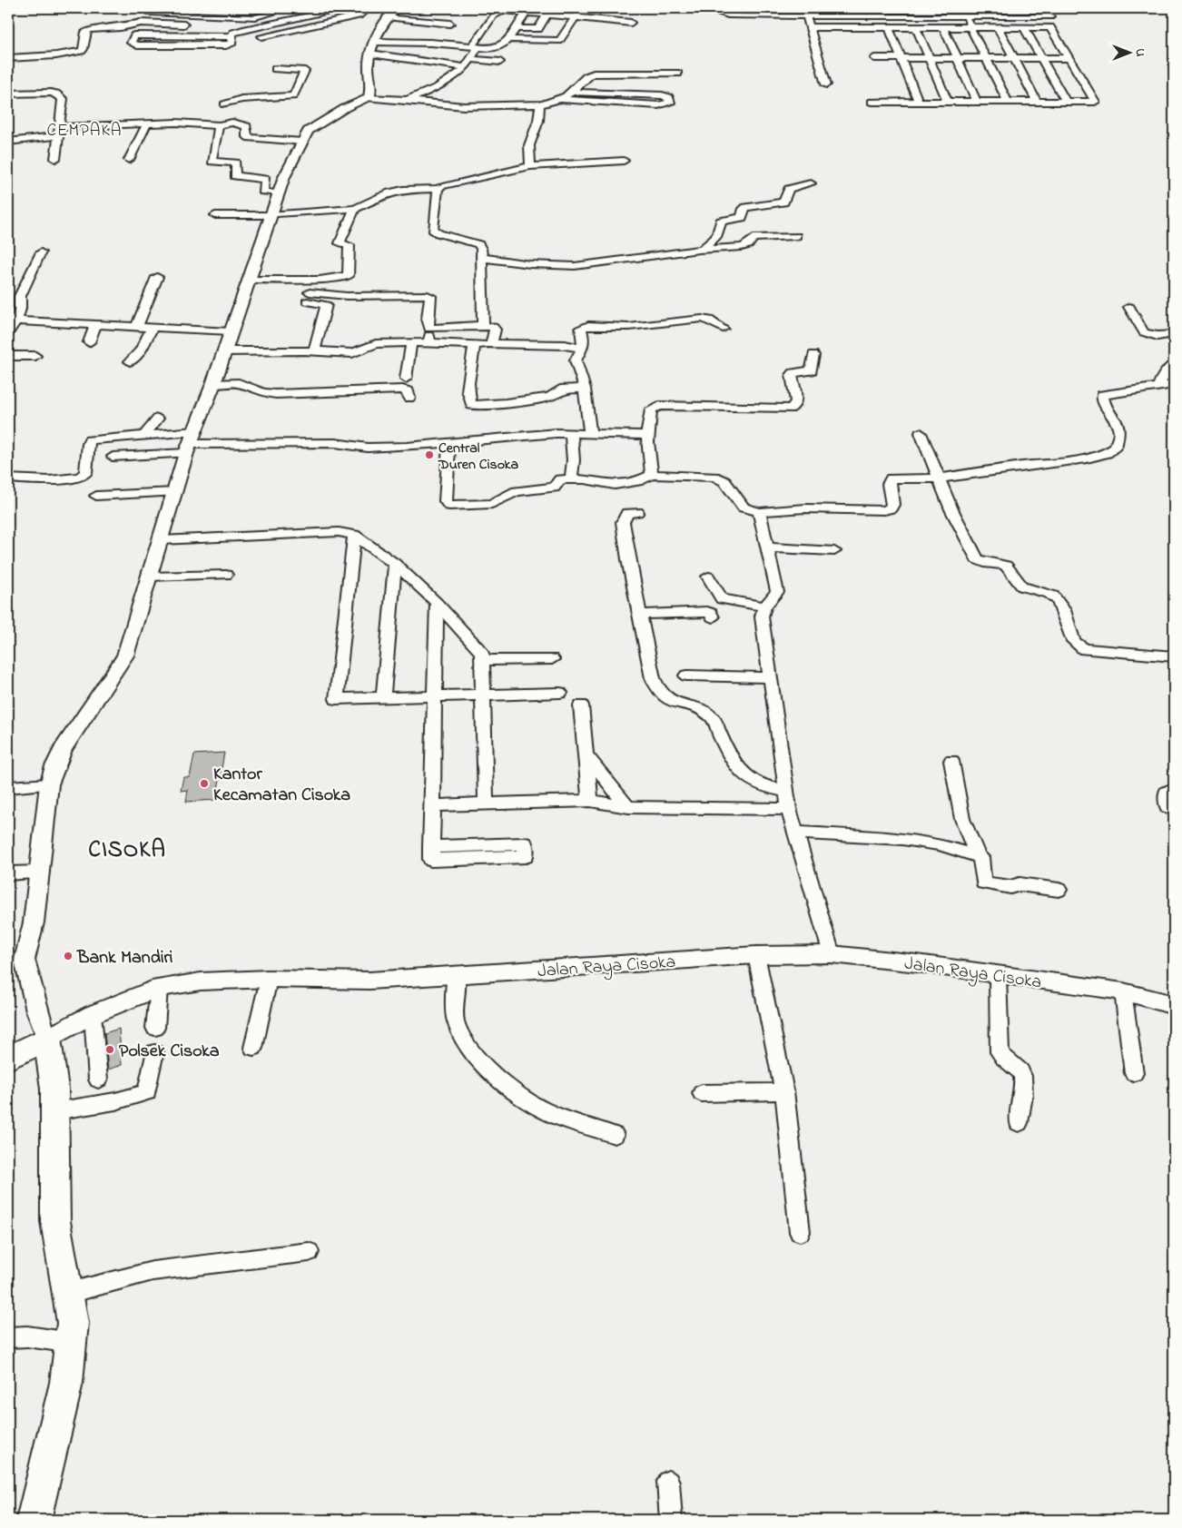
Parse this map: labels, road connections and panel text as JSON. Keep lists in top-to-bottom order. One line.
{"streets":{"street":["Jalan Raya Cisoka"]},"districts":["CEMPAKA","CISOKA"],"places":["Central Duren Cisoka","Kantor Kecamatan Cisoka","Bank Mandiri","Polsek Cisoka"],"north":"right"}
